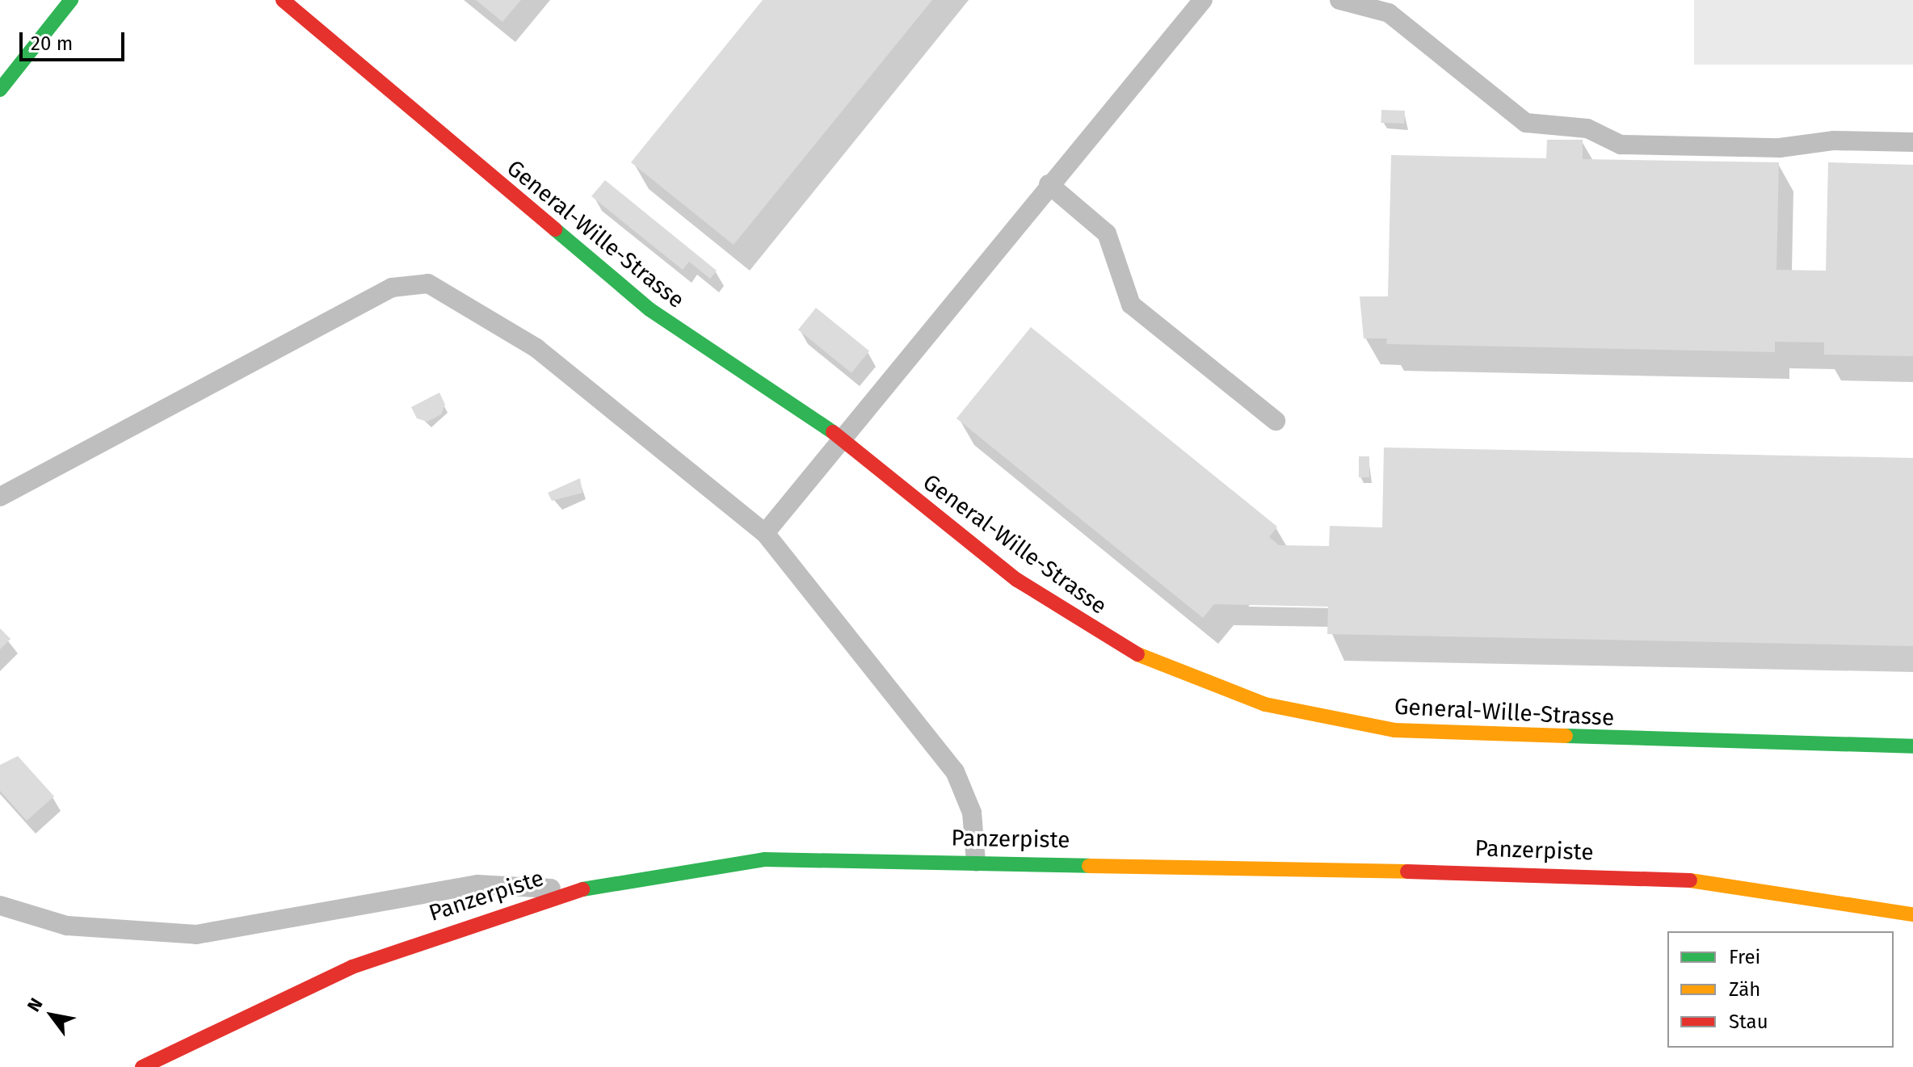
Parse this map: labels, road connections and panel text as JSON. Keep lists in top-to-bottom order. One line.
{"streets":{"main road":["General-Wille-Strasse","Panzerpiste"]},"legend":["Frei","Zäh","Stau"],"scale_bar":"20 m","north":"top left"}
